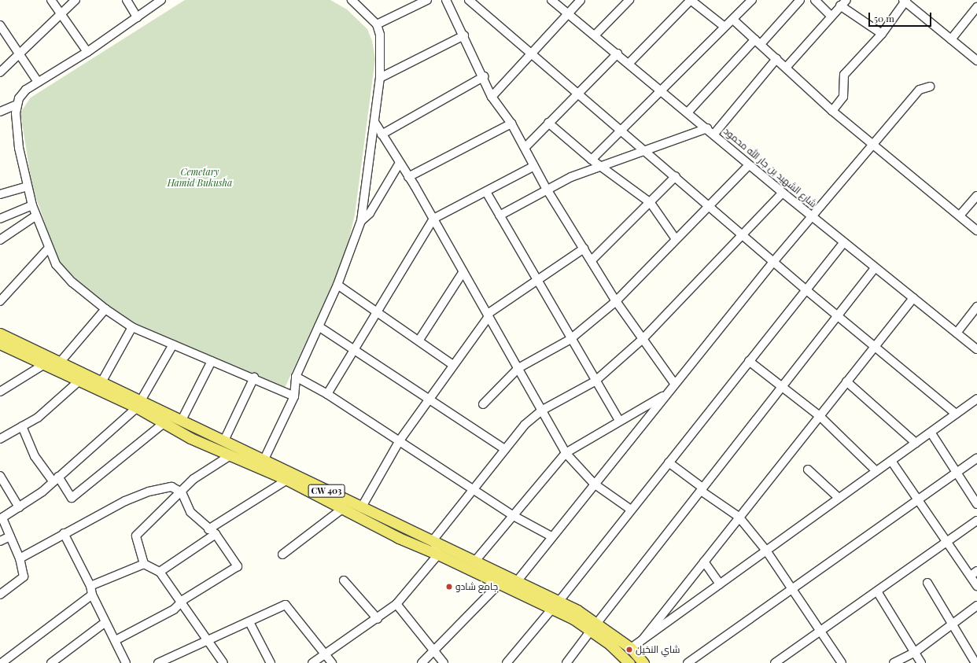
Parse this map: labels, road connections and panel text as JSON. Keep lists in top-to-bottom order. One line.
{"streets":{"main road":["CW 403"],"street":["شارع الشهيد بن جار الله محمود"]},"parks":["Cemetary Hamid Bukusha"],"places":["جامع شادو","شاي النخيل"],"scale_bar":"50 m"}
